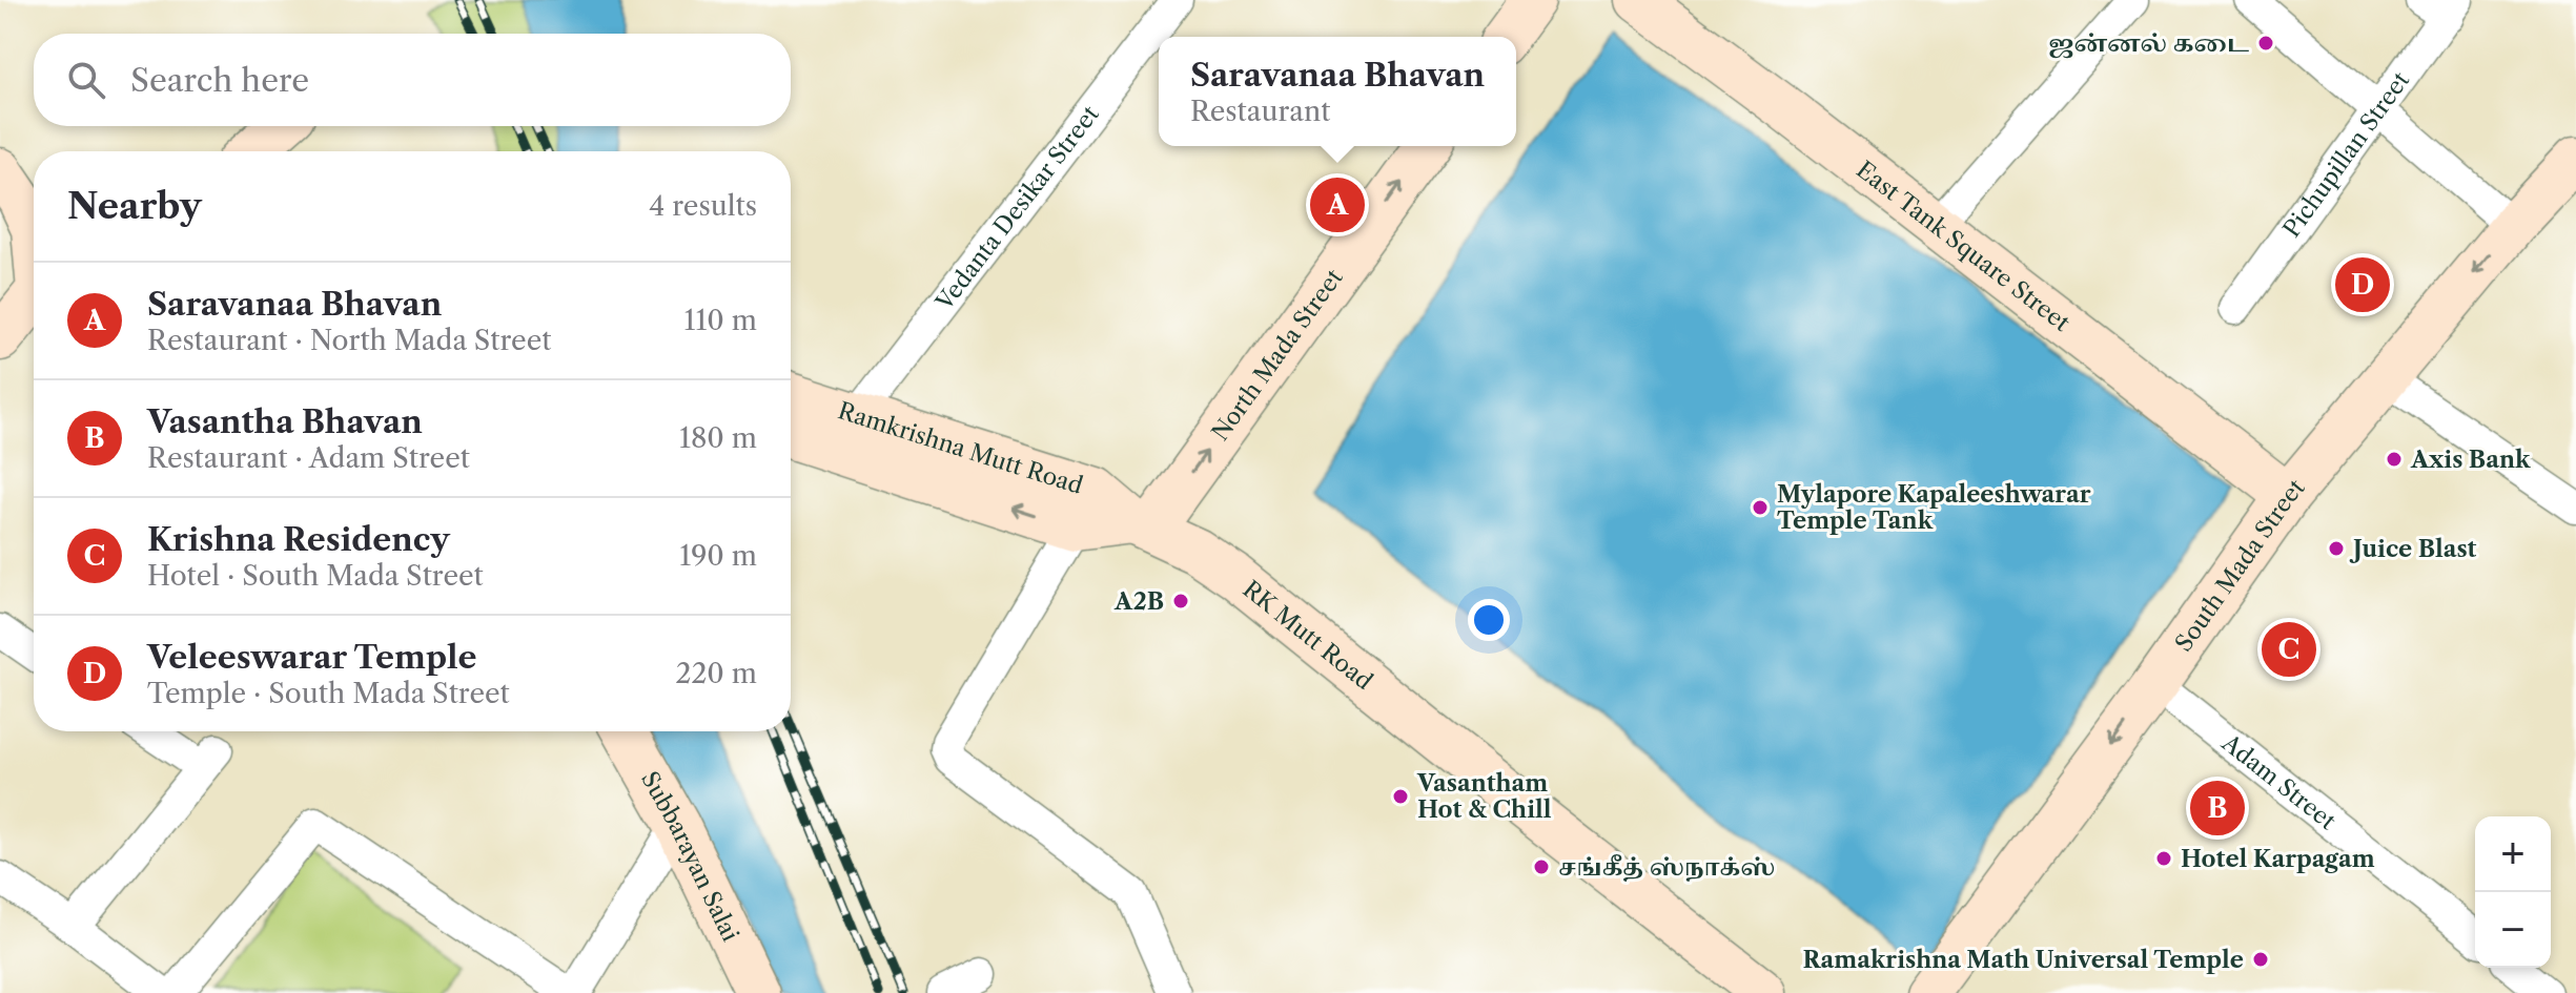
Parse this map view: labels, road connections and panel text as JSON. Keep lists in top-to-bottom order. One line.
{"streets":{"street":["Pichupillan Street","Vedanta Desikar Street","East Tank Square Street","North Mada Street","Ramkrishna Mutt Road","South Mada Street","RK Mutt Road","Adam Street","Subbarayan Salai"]},"crossings":[["Vedanta Desikar Street","Ramkrishna Mutt Road"],["East Tank Square Street","South Mada Street"],["North Mada Street","Ramkrishna Mutt Road"],["North Mada Street","RK Mutt Road"],["Ramkrishna Mutt Road","RK Mutt Road"],["South Mada Street","Adam Street"]],"one_way":["North Mada Street","South Mada Street"],"places":["ஜன்னல் கடை","Axis Bank","Mylapore Kapaleeshwarar Temple Tank","Juice Blast","A2B","Vasantham Hot & Chill","Hotel Karpagam","சங்கீத் ஸ்நாக்ஸ்","Ramakrishna Math Universal Temple"],"page":{"search":"Search here","popup":["Saravanaa Bhavan","Restaurant"],"heading":["Nearby","4 results"],"pins":["A","D","C","B"],"list":[{"mark":"A","name":"Saravanaa Bhavan","note":"Restaurant · North Mada Street","value":"110 m"},{"mark":"B","name":"Vasantha Bhavan","note":"Restaurant · Adam Street","value":"180 m"},{"mark":"C","name":"Krishna Residency","note":"Hotel · South Mada Street","value":"190 m"},{"mark":"D","name":"Veleeswarar Temple","note":"Temple · South Mada Street","value":"220 m"}],"map_buttons":["+","−"]}}
